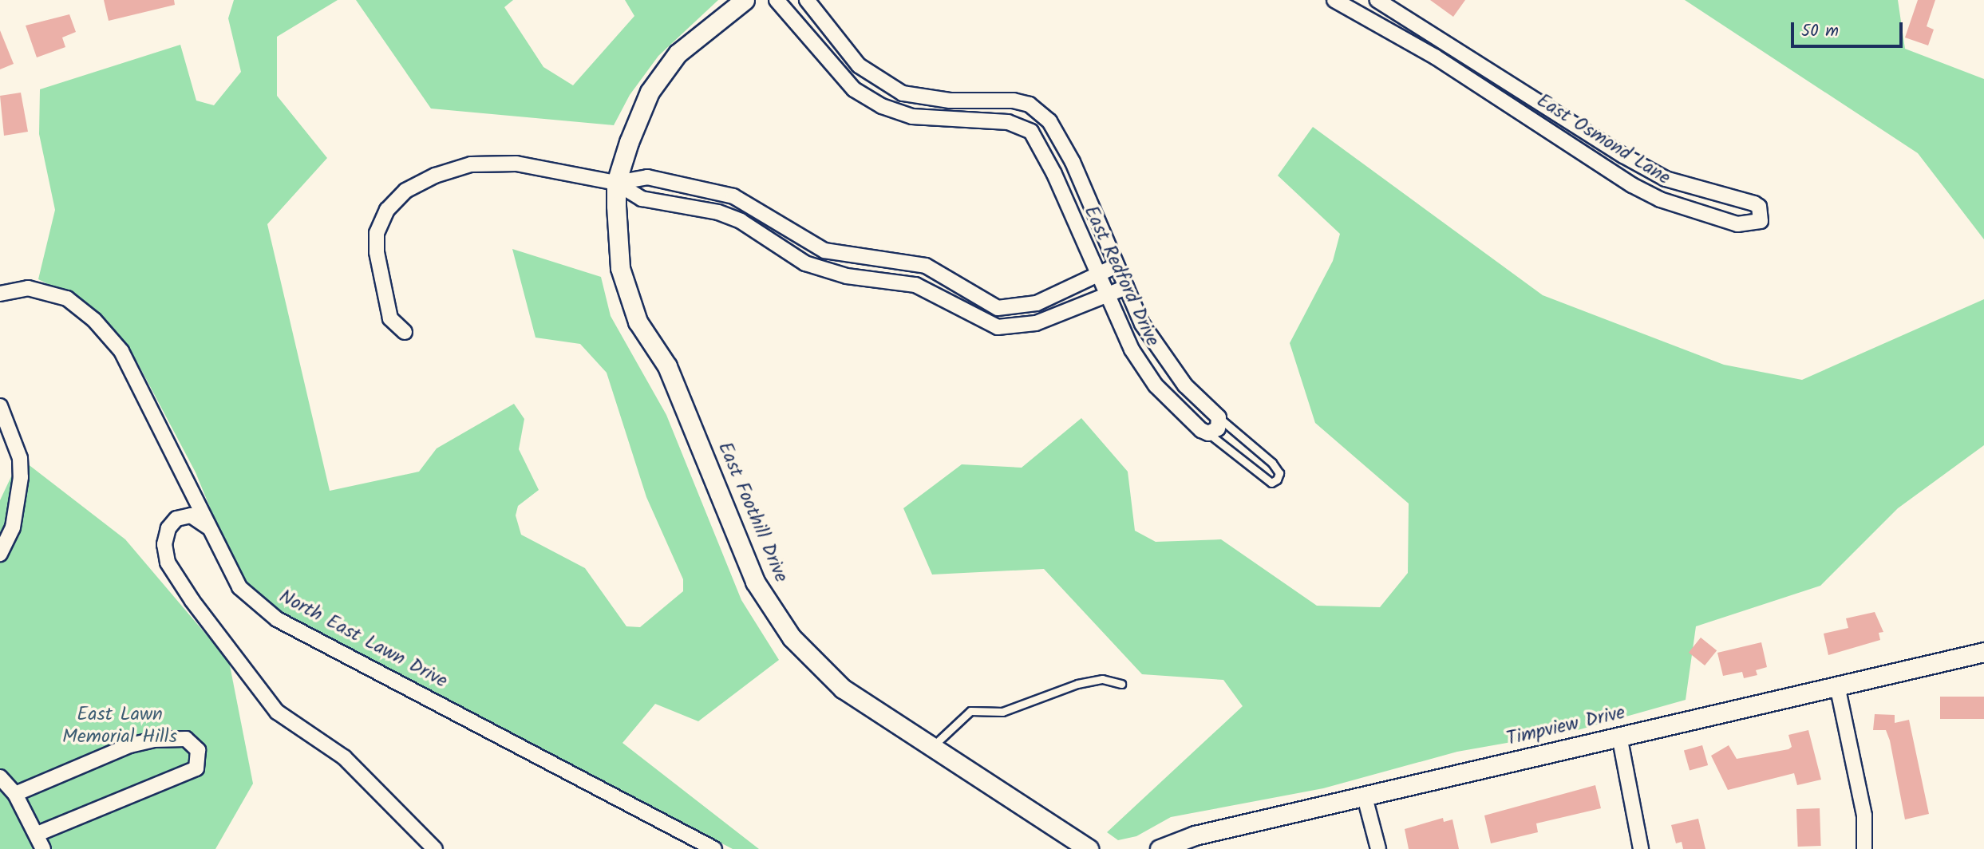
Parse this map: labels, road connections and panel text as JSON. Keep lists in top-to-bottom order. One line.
{"streets":{"street":["East Osmond Lane","East Redford Drive","East Foothill Drive","North East Lawn Drive","Timpview Drive"]},"parks":["East Lawn Memorial Hills"],"scale_bar":"50 m"}
